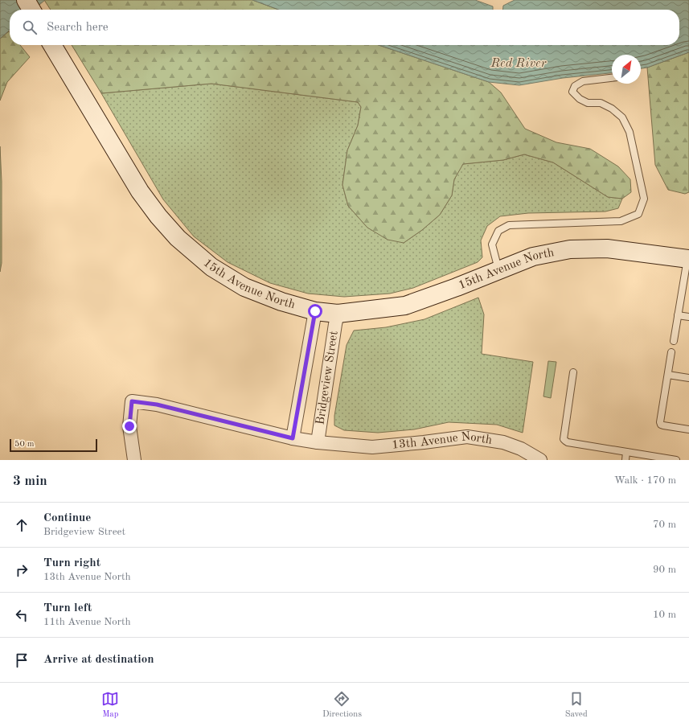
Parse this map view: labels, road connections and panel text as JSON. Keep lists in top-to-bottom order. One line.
{"streets":{"main road":["15th Avenue North"],"street":["Bridgeview Street","13th Avenue North"]},"crossings":[["15th Avenue North","Bridgeview Street"],["Bridgeview Street","13th Avenue North"]],"water":["Red River"],"scale_bar":"50 m","north":"top right","page":{"search":"Search here","scale":"50 m","heading":["3 min","Walk · 170 m"],"list":[["Continue","Bridgeview Street","70 m"],["Turn right","13th Avenue North","90 m"],["Turn left","11th Avenue North","10 m"],"Arrive at destination"],"nav":["Map","Directions","Saved"]}}
